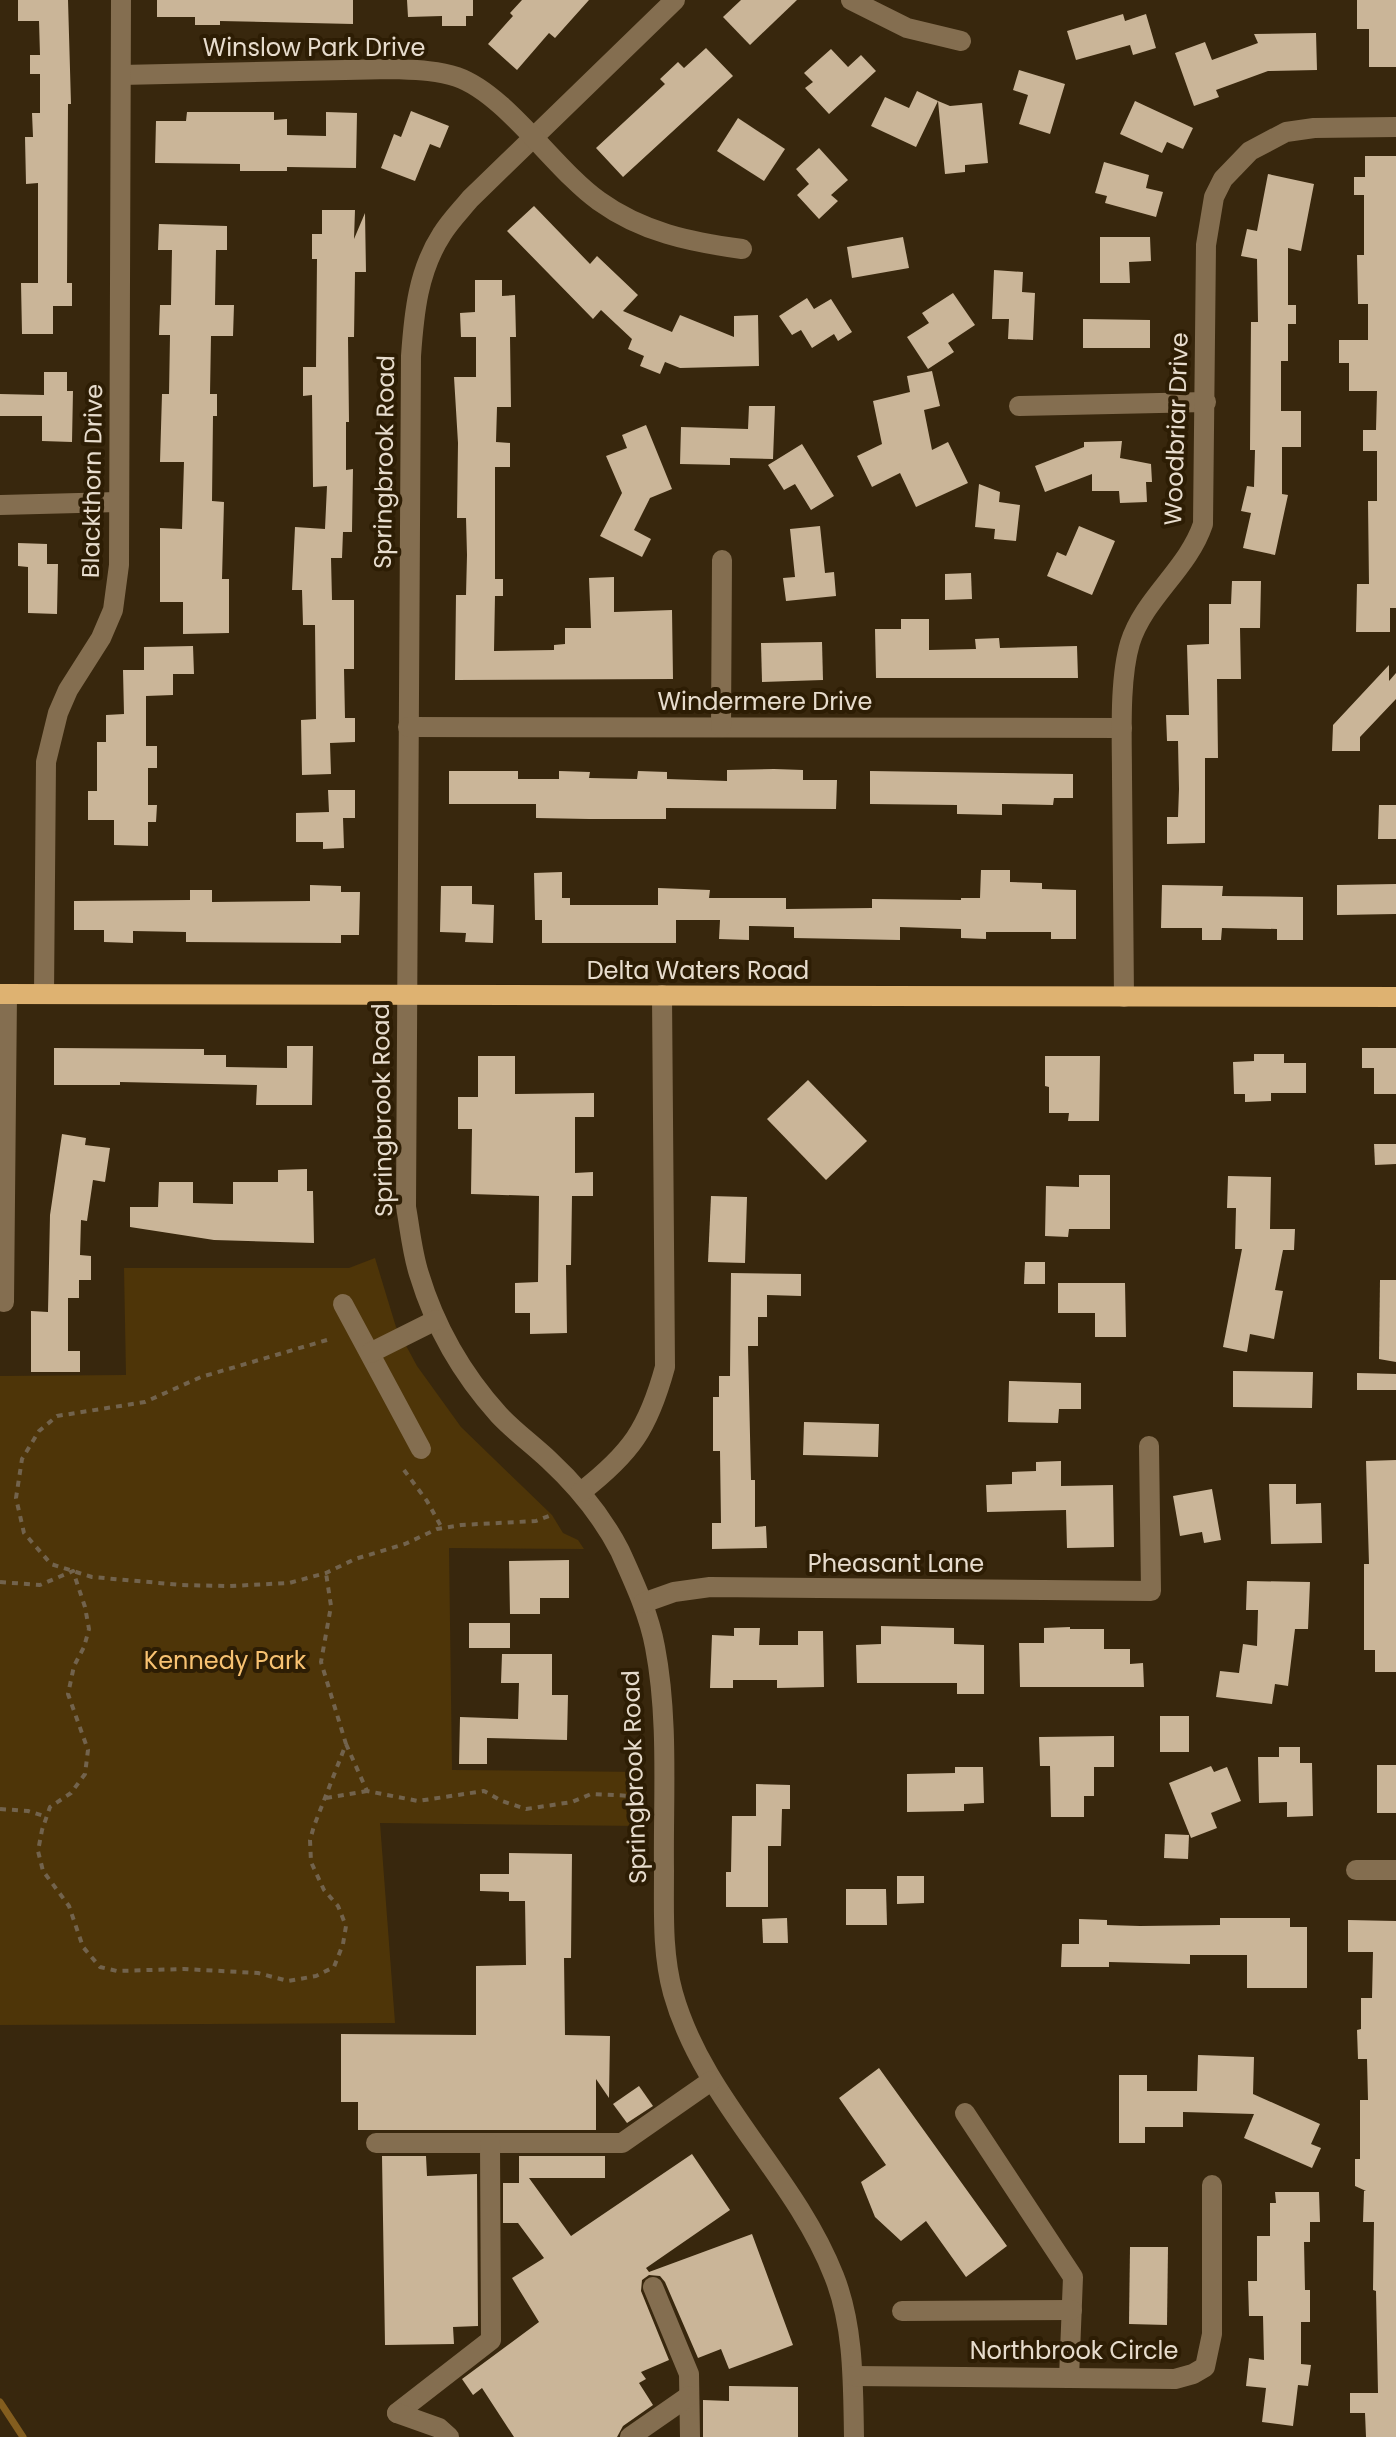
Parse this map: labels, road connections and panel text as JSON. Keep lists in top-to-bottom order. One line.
{"streets":{"main road":["Delta Waters Road"],"street":["Winslow Park Drive","Woodbriar Drive","Springbrook Road","Blackthorn Drive","Windermere Drive","Pheasant Lane","Northbrook Circle"]},"crossings":[["Winslow Park Drive","Springbrook Road"],["Winslow Park Drive","Blackthorn Drive"],["Woodbriar Drive","Windermere Drive"],["Woodbriar Drive","Delta Waters Road"],["Springbrook Road","Windermere Drive"],["Springbrook Road","Delta Waters Road"],["Springbrook Road","Pheasant Lane"],["Springbrook Road","Northbrook Circle"],["Blackthorn Drive","Delta Waters Road"]],"parks":["Kennedy Park"]}
